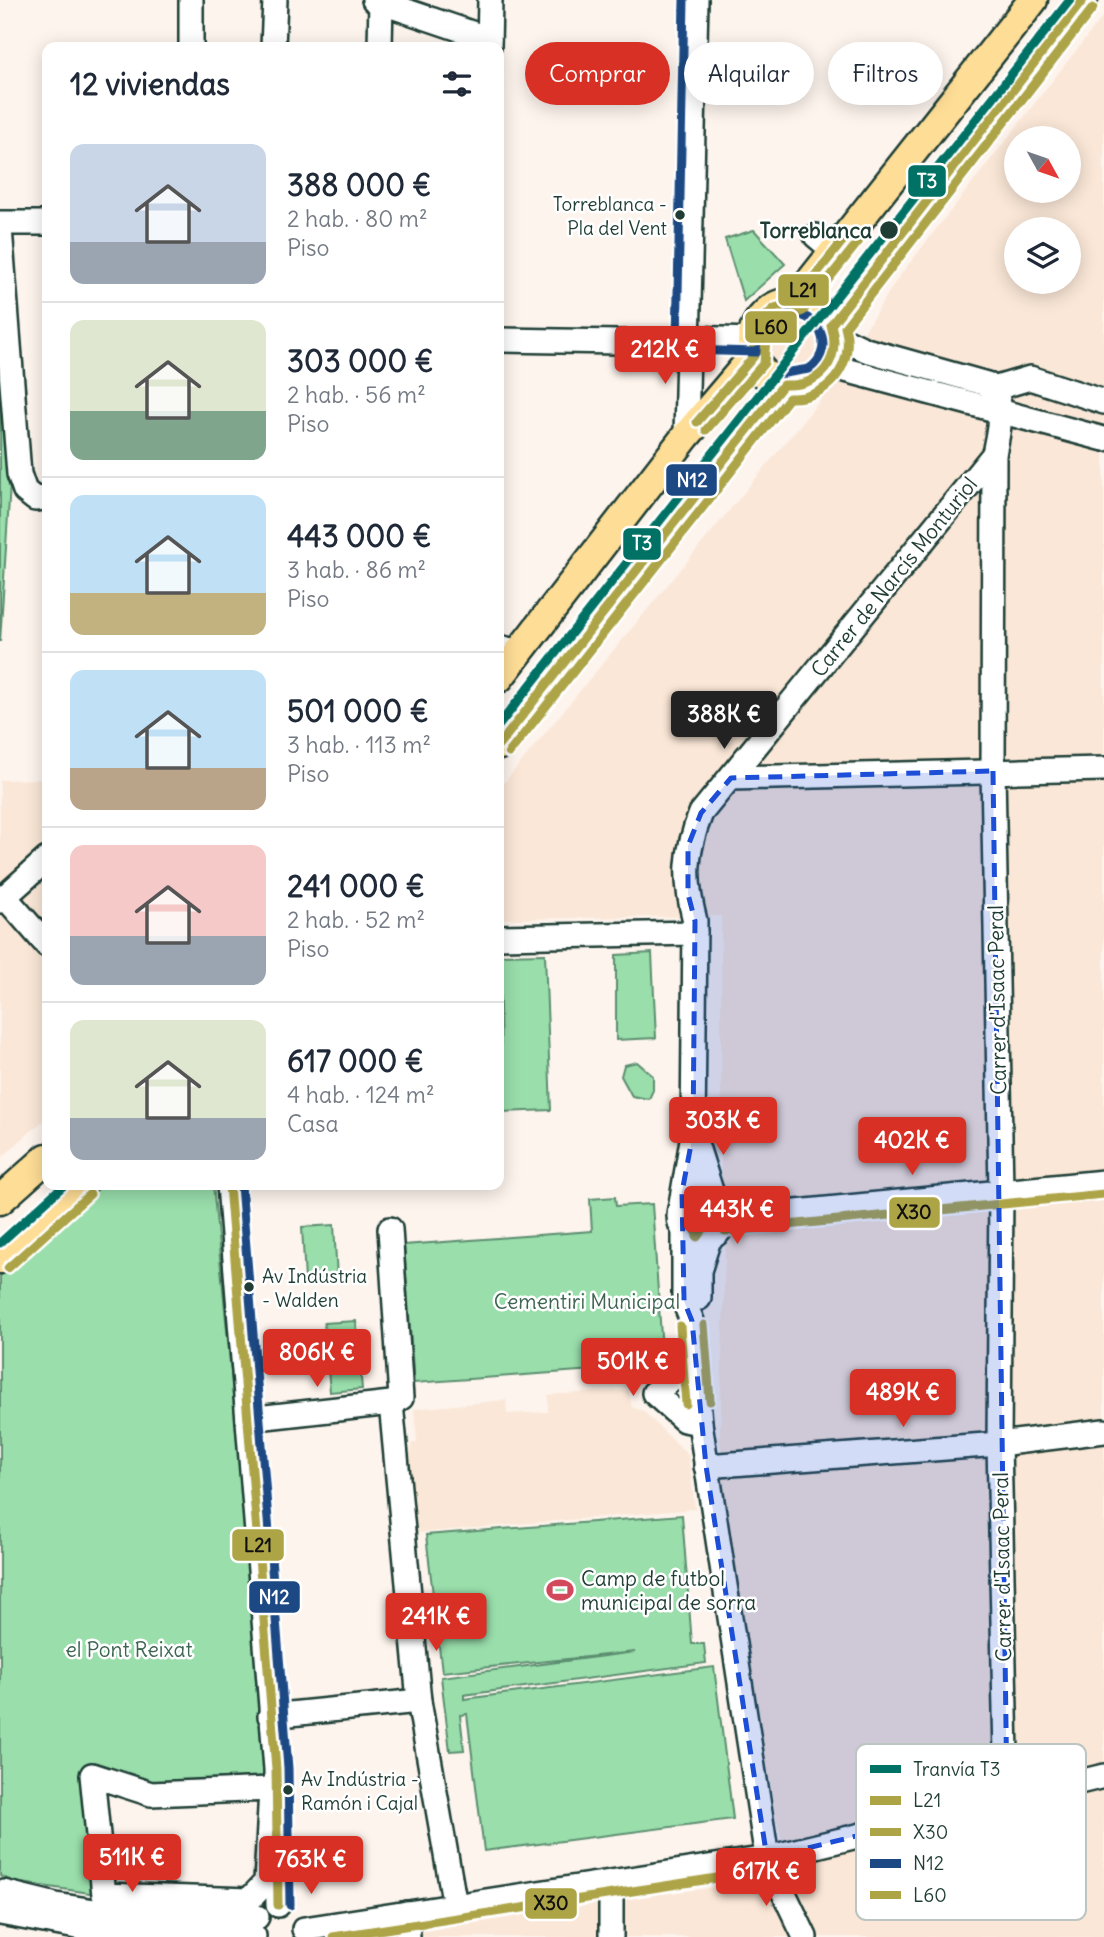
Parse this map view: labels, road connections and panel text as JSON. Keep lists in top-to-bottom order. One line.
{"streets":{"street":["Carrer de Narcís Monturiol","Carrer d'Isaac Peral"]},"crossings":[["Carrer de Narcís Monturiol","Carrer d'Isaac Peral"]],"parks":["Cementiri Municipal","el Pont Reixat"],"places":{"other":["Torreblanca - Pla del Vent","Torreblanca","Av Indústria - Walden","Av Indústria - Ramón i Cajal"],"sports":["Camp de futbol municipal de sorra"]},"lines":["tram line T3","transit line L21","transit line N12","transit line L60","transit line X30"],"legend":["Tranvía T3","L21","X30","N12","L60"],"north":"bottom right","page":{"chip":["Comprar","Alquilar","Filtros"],"heading":"12 viviendas","list":[{"name":"388 000 €","note":"2 hab. · 80 m² · Piso"},{"name":"303 000 €","note":"2 hab. · 56 m² · Piso"},{"name":"443 000 €","note":"3 hab. · 86 m² · Piso"},{"name":"501 000 €","note":"3 hab. · 113 m² · Piso"},{"name":"241 000 €","note":"2 hab. · 52 m² · Piso"},{"name":"617 000 €","note":"4 hab. · 124 m² · Casa"}],"price":["212K €","388K €","303K €","402K €","443K €","806K €","501K €","489K €","241K €","511K €","763K €","617K €"]}}
